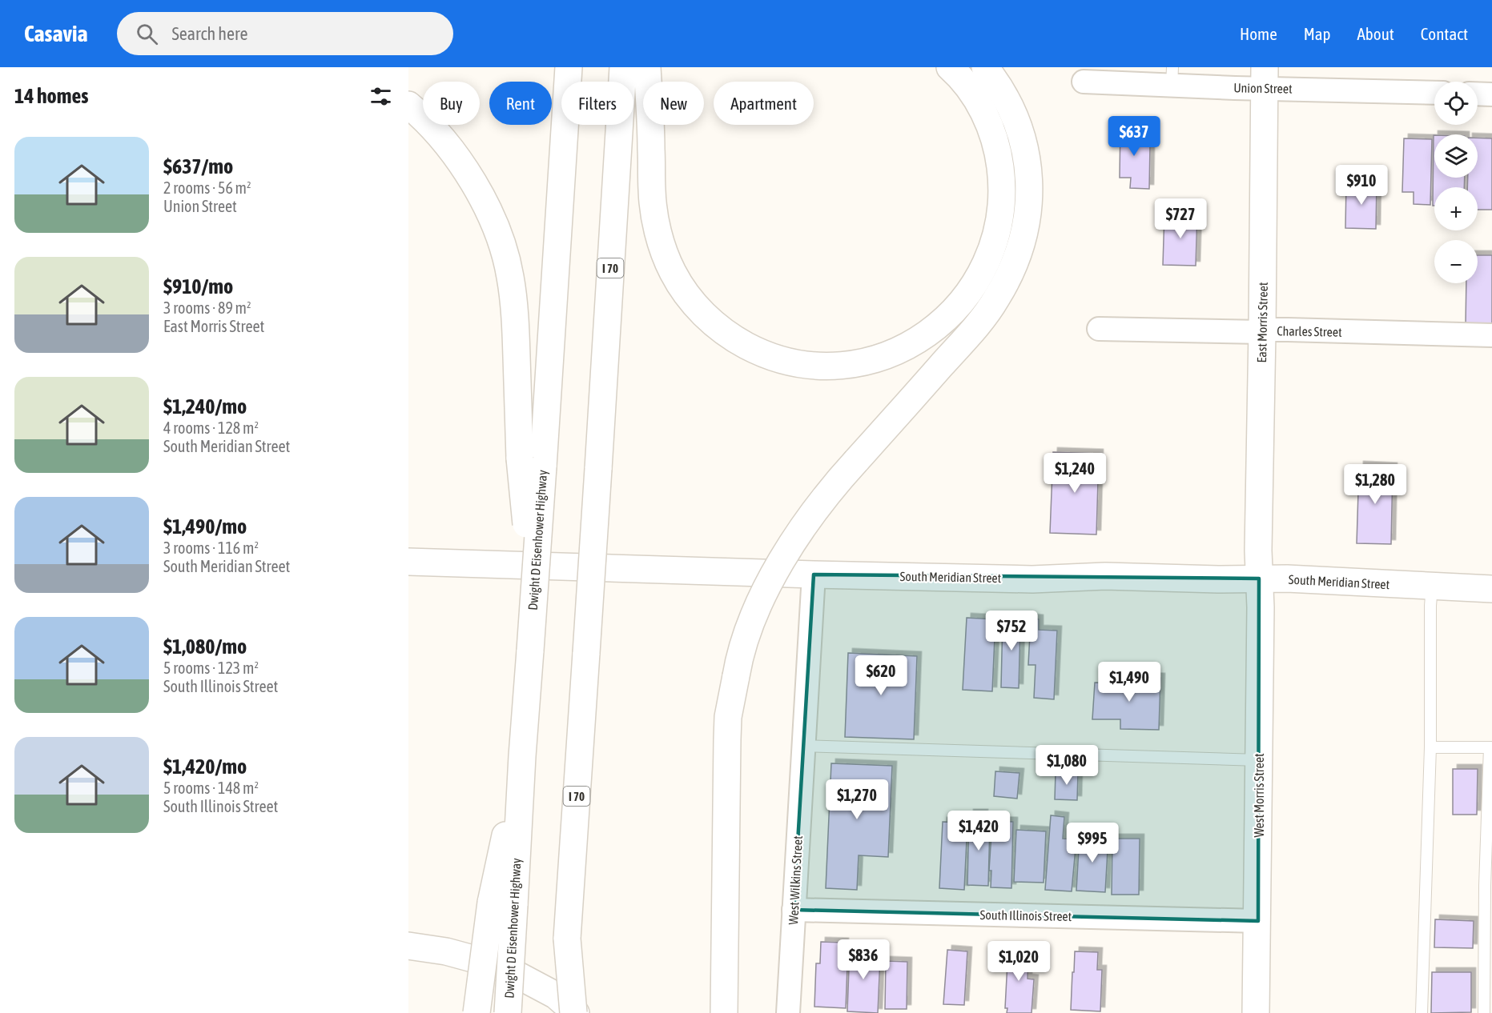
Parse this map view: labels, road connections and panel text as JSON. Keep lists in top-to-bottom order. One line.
{"streets":{"main road":["I 70","East Morris Street","Dwight D Eisenhower Highway","South Meridian Street","West Morris Street"],"street":["Union Street","Charles Street","West Wilkins Street","South Illinois Street"]},"crossings":[["Union Street","East Morris Street"],["East Morris Street","Charles Street"],["East Morris Street","South Meridian Street"],["East Morris Street","West Morris Street"],["South Meridian Street","West Morris Street"],["South Meridian Street","West Wilkins Street"],["West Morris Street","South Illinois Street"],["West Wilkins Street","South Illinois Street"]],"page":{"header":"Casavia","search":"Search here","nav":["Home","Map","About","Contact"],"heading":"14 homes","map_buttons":["+","−"],"chip":["Buy","Rent","Filters","New","Apartment"],"price":["$637","$910","$727","$1,240","$1,280","$752","$620","$1,490","$1,080","$1,270","$1,420","$995","$836","$1,020"],"list":[{"name":"$637/mo","note":"2 rooms · 56 m² · Union Street"},{"name":"$910/mo","note":"3 rooms · 89 m² · East Morris Street"},{"name":"$1,240/mo","note":"4 rooms · 128 m² · South Meridian Street"},{"name":"$1,490/mo","note":"3 rooms · 116 m² · South Meridian Street"},{"name":"$1,080/mo","note":"5 rooms · 123 m² · South Illinois Street"},{"name":"$1,420/mo","note":"5 rooms · 148 m² · South Illinois Street"}]}}
